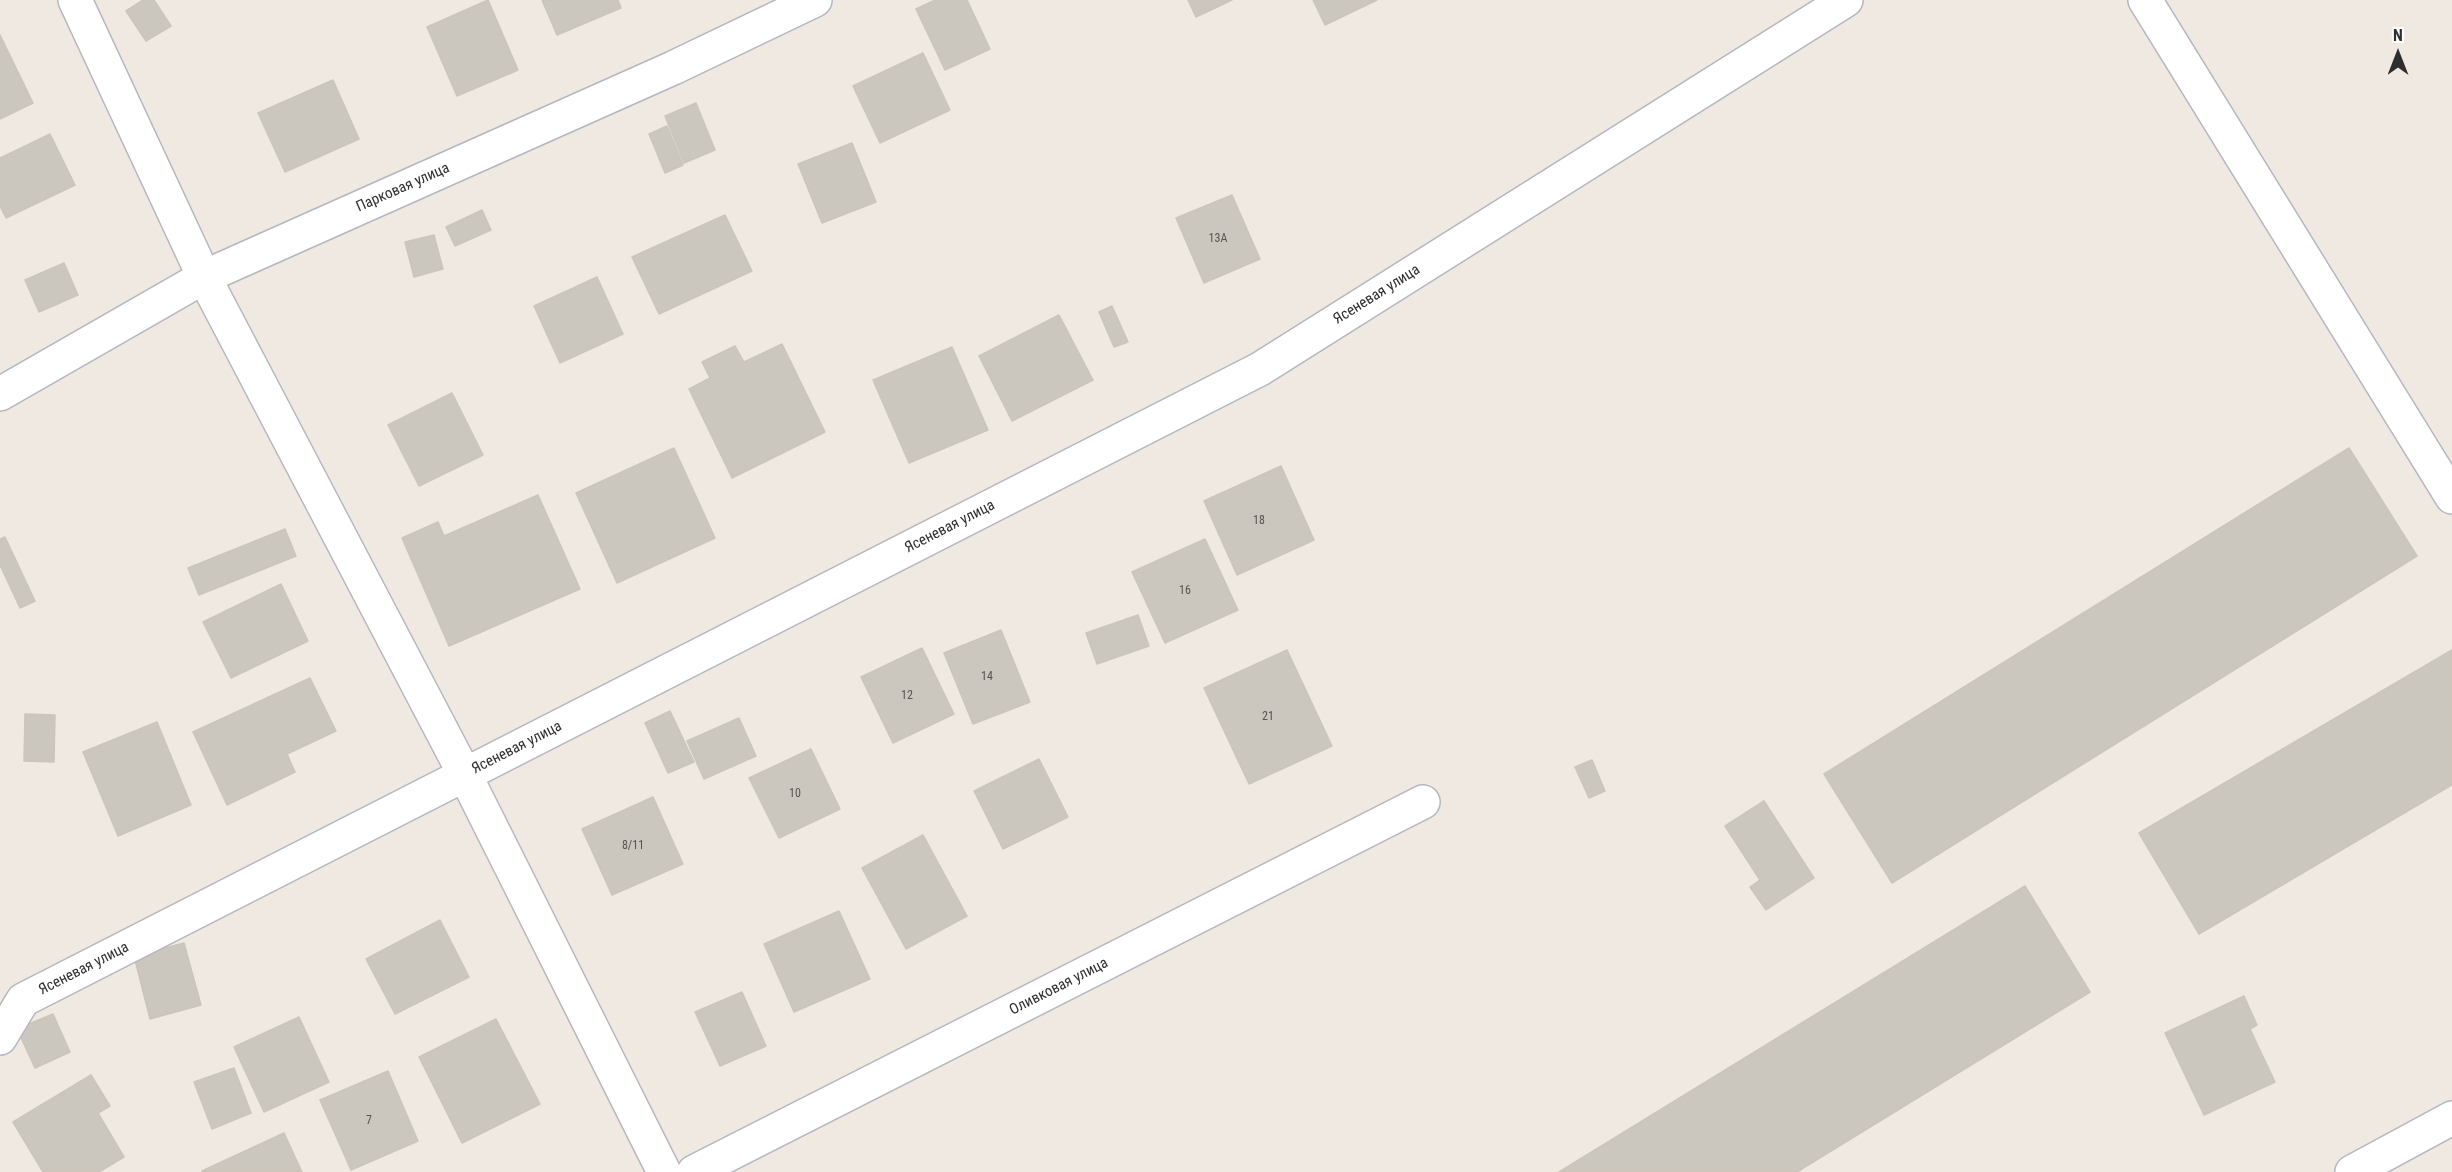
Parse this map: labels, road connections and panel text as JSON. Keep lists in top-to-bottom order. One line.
{"streets":{"street":["Парковая улица","Ясеневая улица","Оливковая улица"]},"house_numbers":["13А","18","16","14","12","21","10","8/11","7"],"north":"top"}
